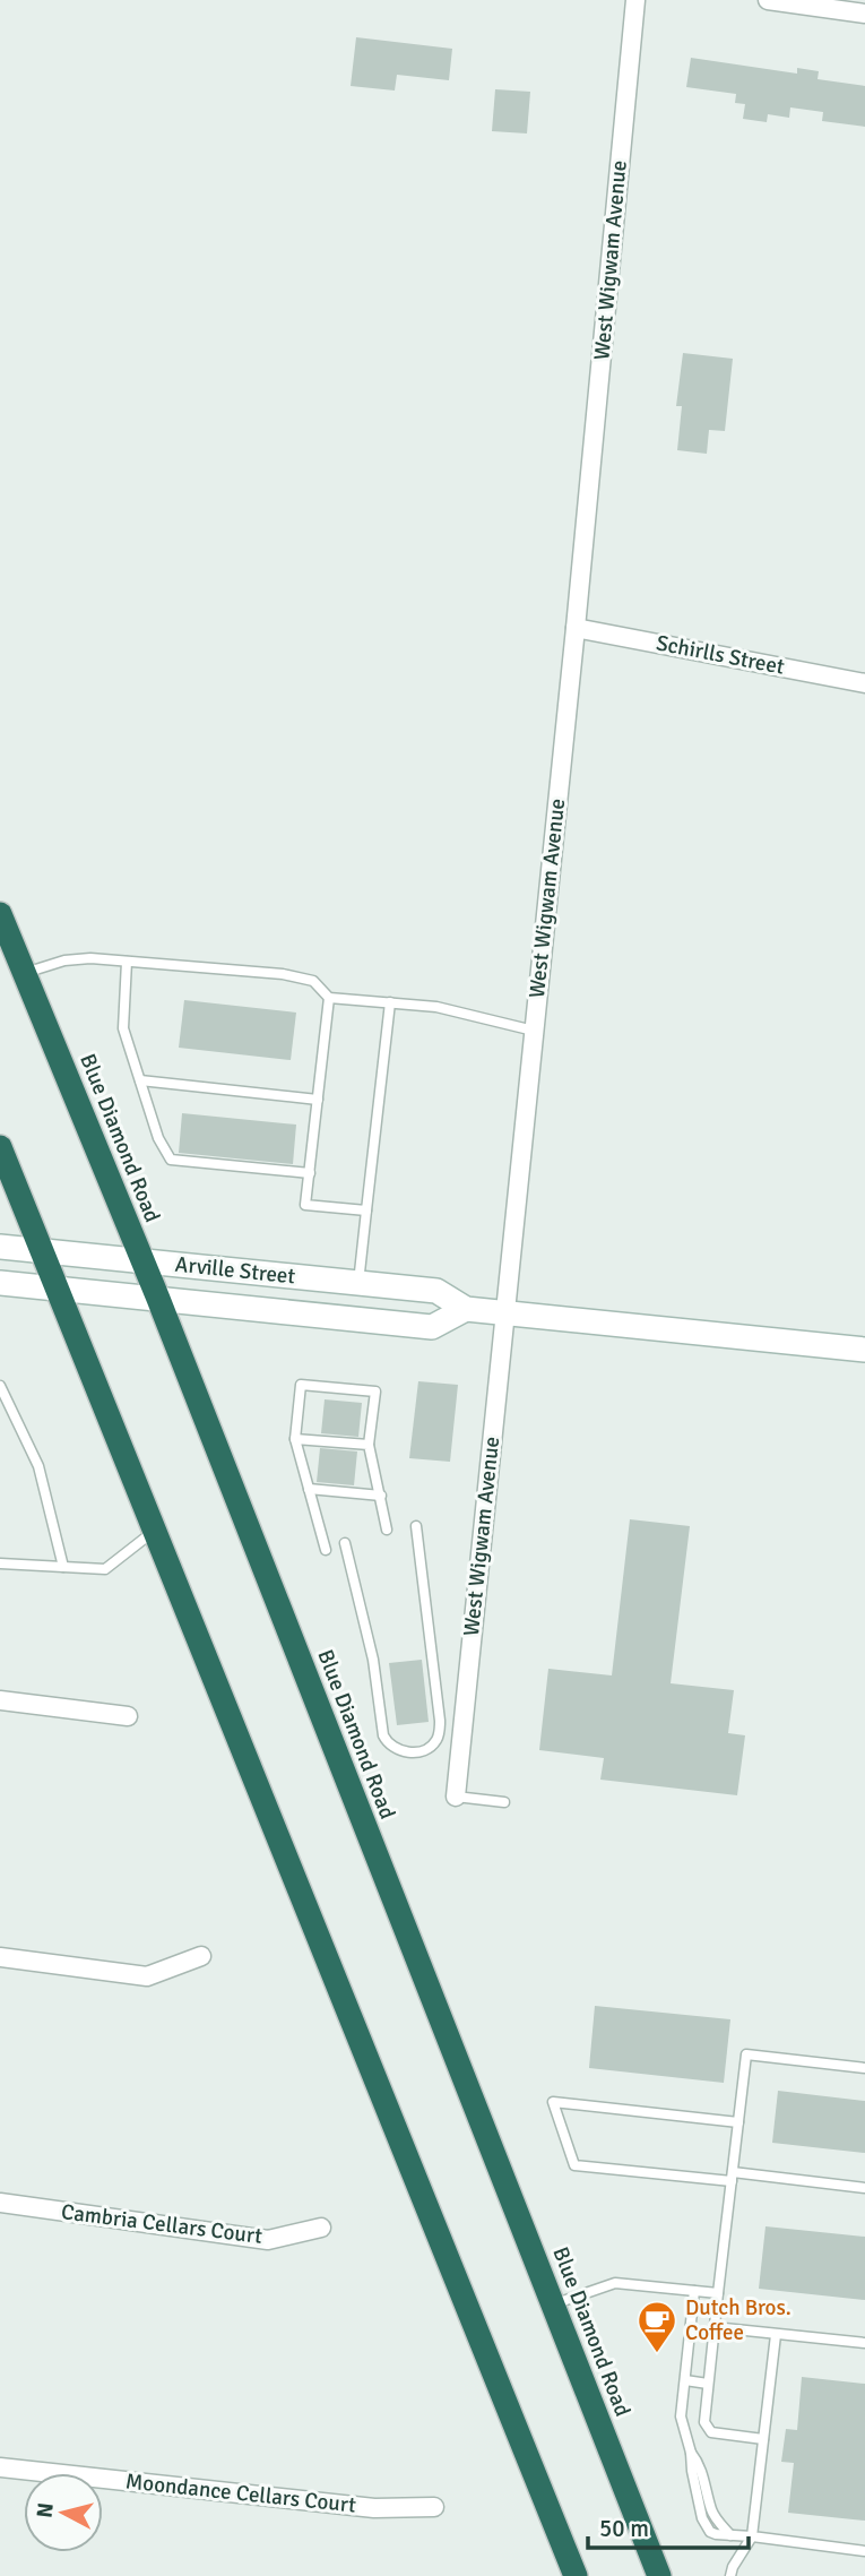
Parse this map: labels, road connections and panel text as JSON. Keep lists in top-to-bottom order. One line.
{"streets":{"highway":["Blue Diamond Road"],"street":["West Wigwam Avenue","Schirlls Street","Arville Street","Cambria Cellars Court","Moondance Cellars Court"]},"crossings":[["West Wigwam Avenue","Schirlls Street"],["West Wigwam Avenue","Arville Street"],["Blue Diamond Road","Arville Street"]],"places":{"cafe":["Dutch Bros. Coffee"]},"scale_bar":"50 m","north":"left"}
